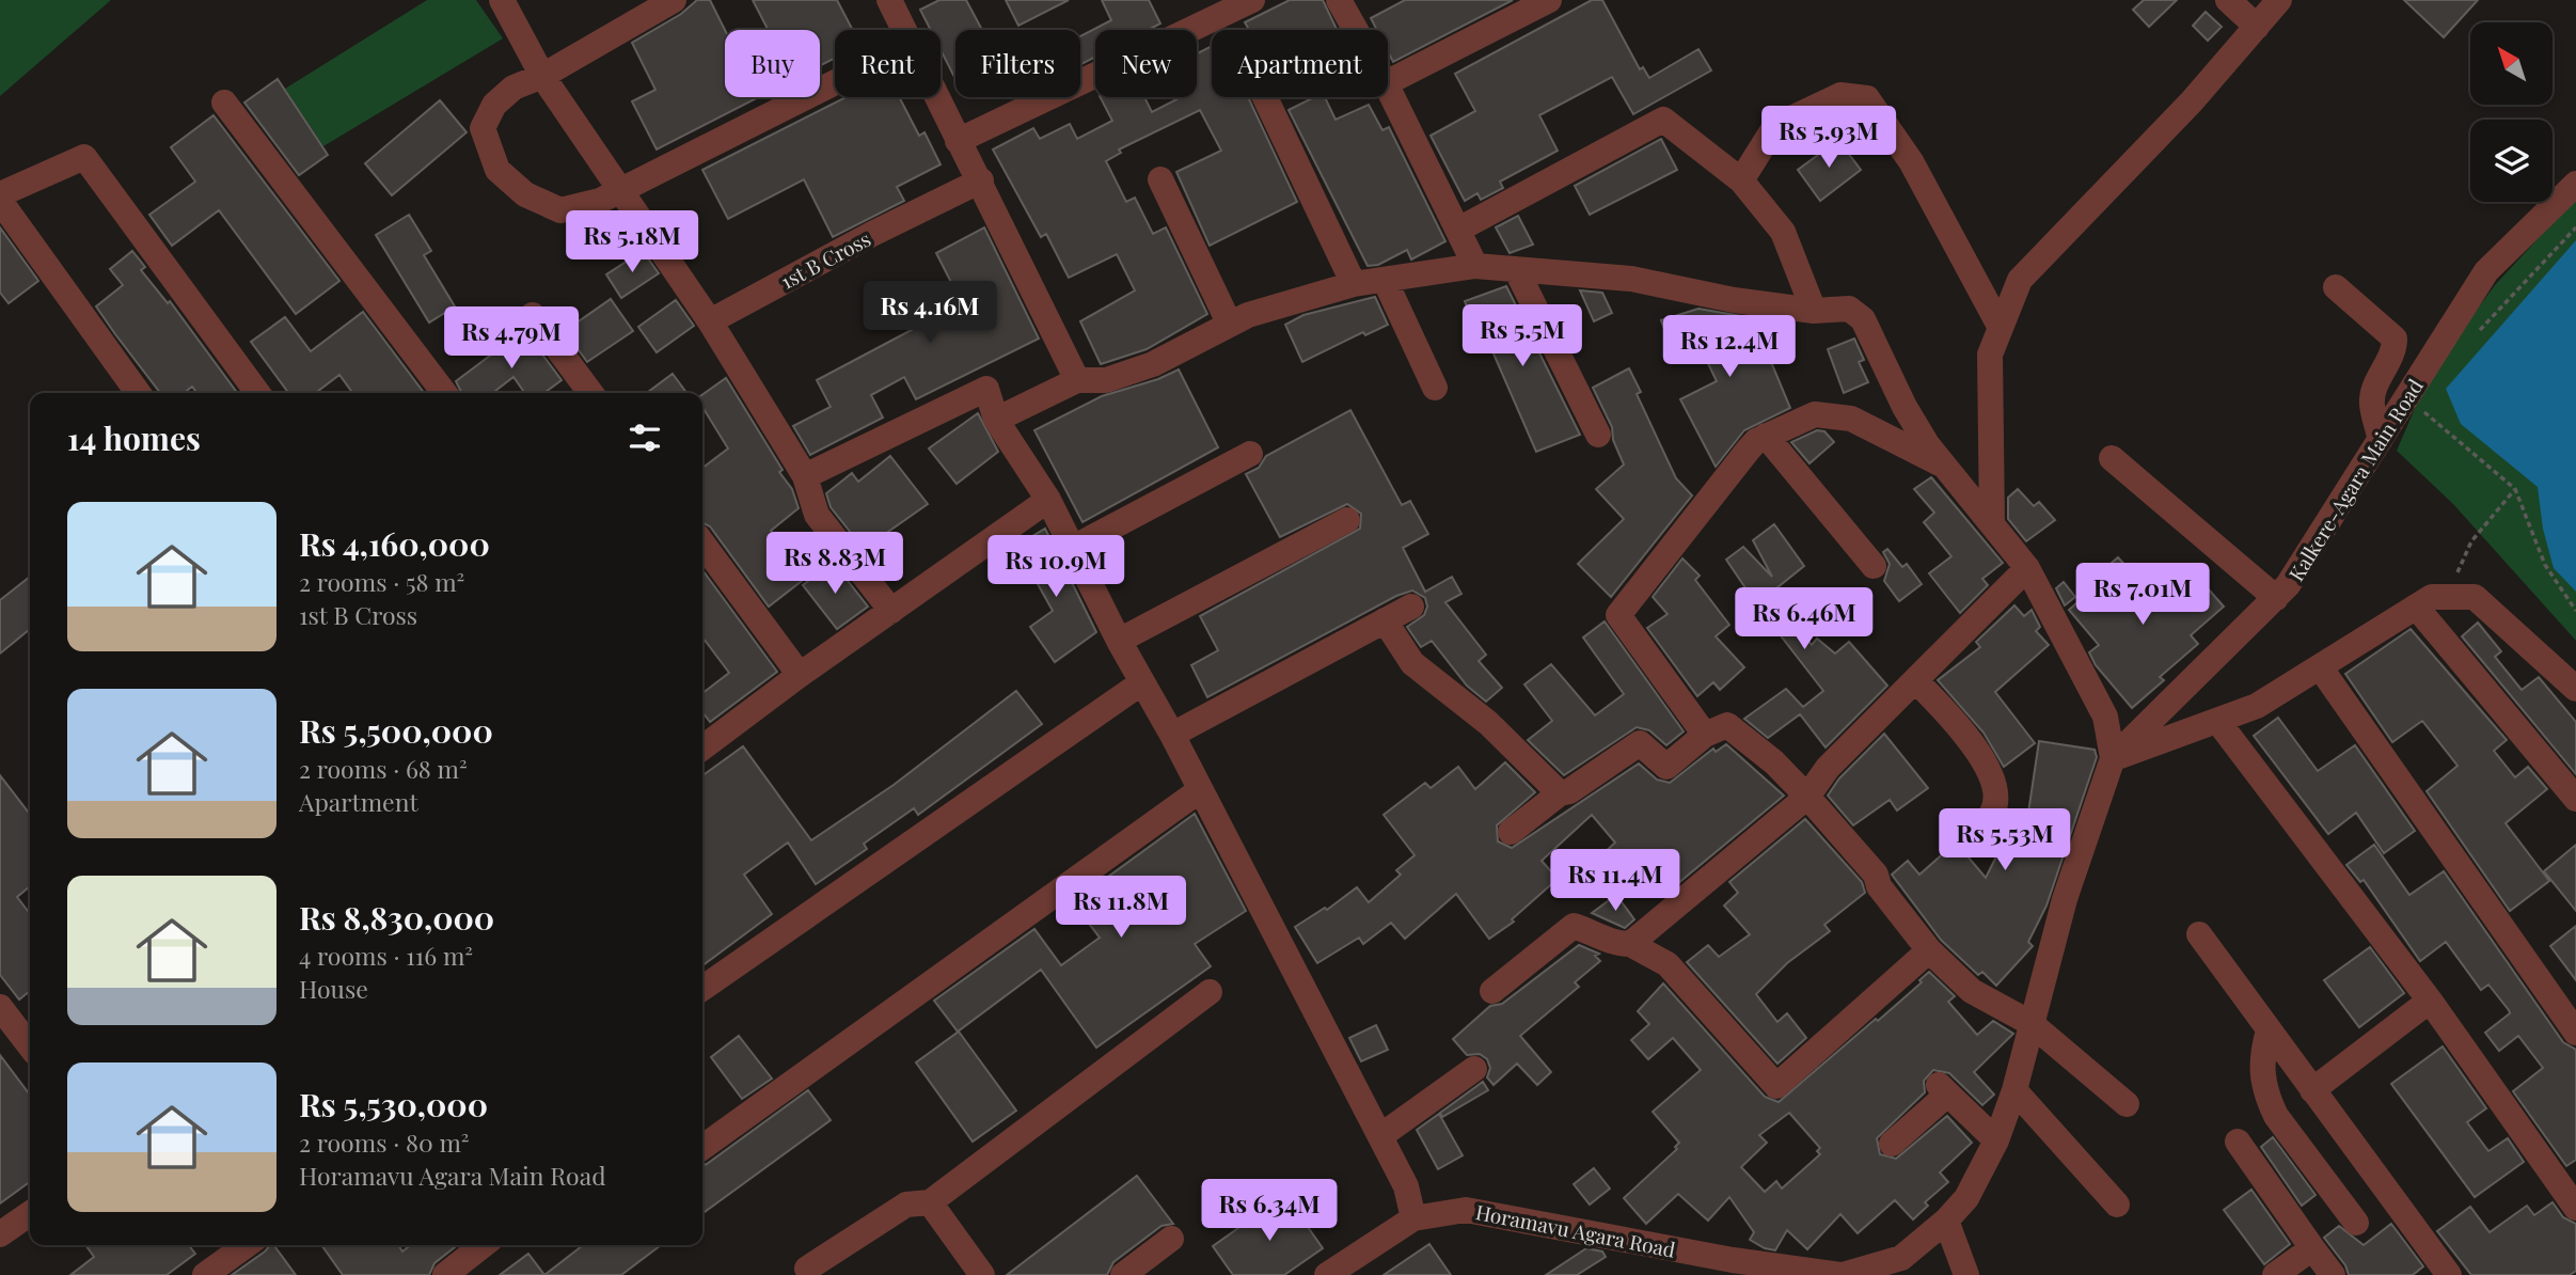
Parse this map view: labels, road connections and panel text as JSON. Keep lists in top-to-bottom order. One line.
{"streets":{"street":["1st B Cross","Kalkere-Agara Main Road","Horamavu Agara Road"]},"north":"top left","page":{"chip":["Buy","Rent","Filters","New","Apartment"],"price":["Rs 5.93M","Rs 5.18M","Rs 4.16M","Rs 5.5M","Rs 4.79M","Rs 12.4M","Rs 8.83M","Rs 10.9M","Rs 7.01M","Rs 6.46M","Rs 5.53M","Rs 11.4M","Rs 11.8M","Rs 6.34M"],"heading":"14 homes","list":[{"name":"Rs 4,160,000","note":"2 rooms · 58 m² · 1st B Cross"},{"name":"Rs 5,500,000","note":"2 rooms · 68 m² · Apartment"},{"name":"Rs 8,830,000","note":"4 rooms · 116 m² · House"},{"name":"Rs 5,530,000","note":"2 rooms · 80 m² · Horamavu Agara Main Road"}]}}
